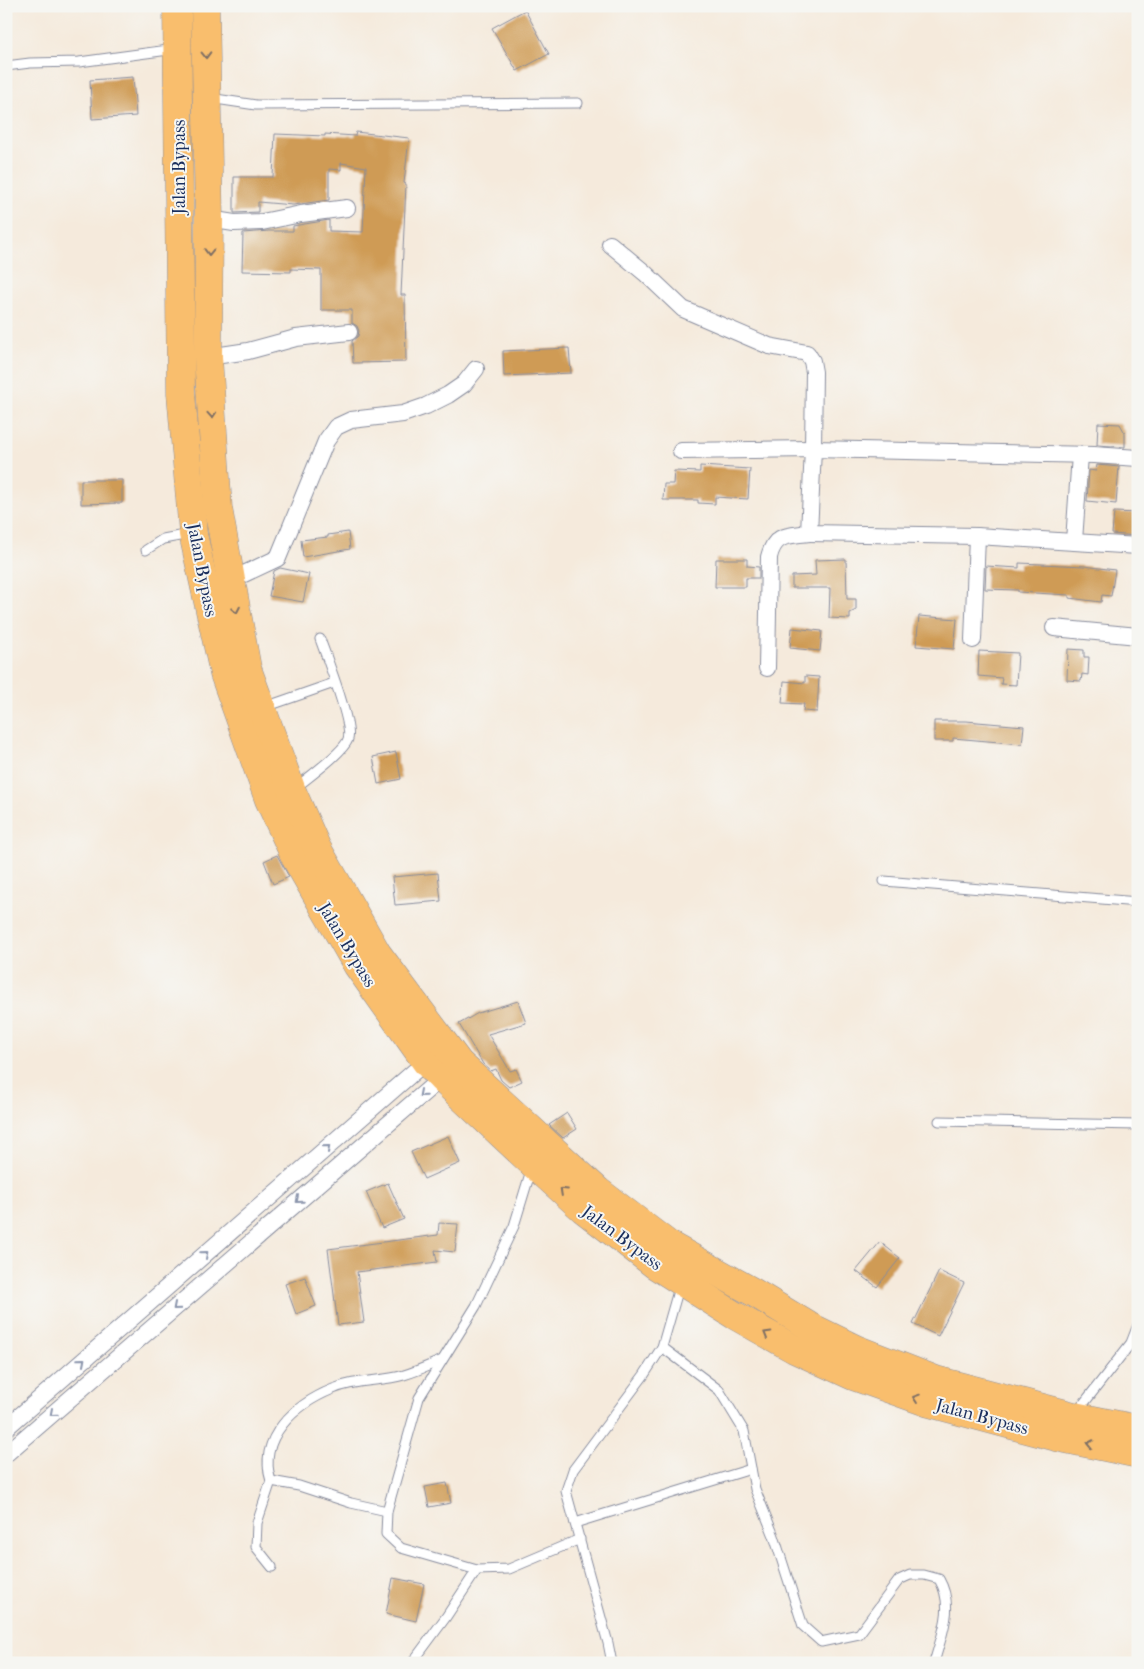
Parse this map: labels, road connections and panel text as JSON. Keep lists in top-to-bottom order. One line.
{"streets":{"highway":["Jalan Bypass"]}}
